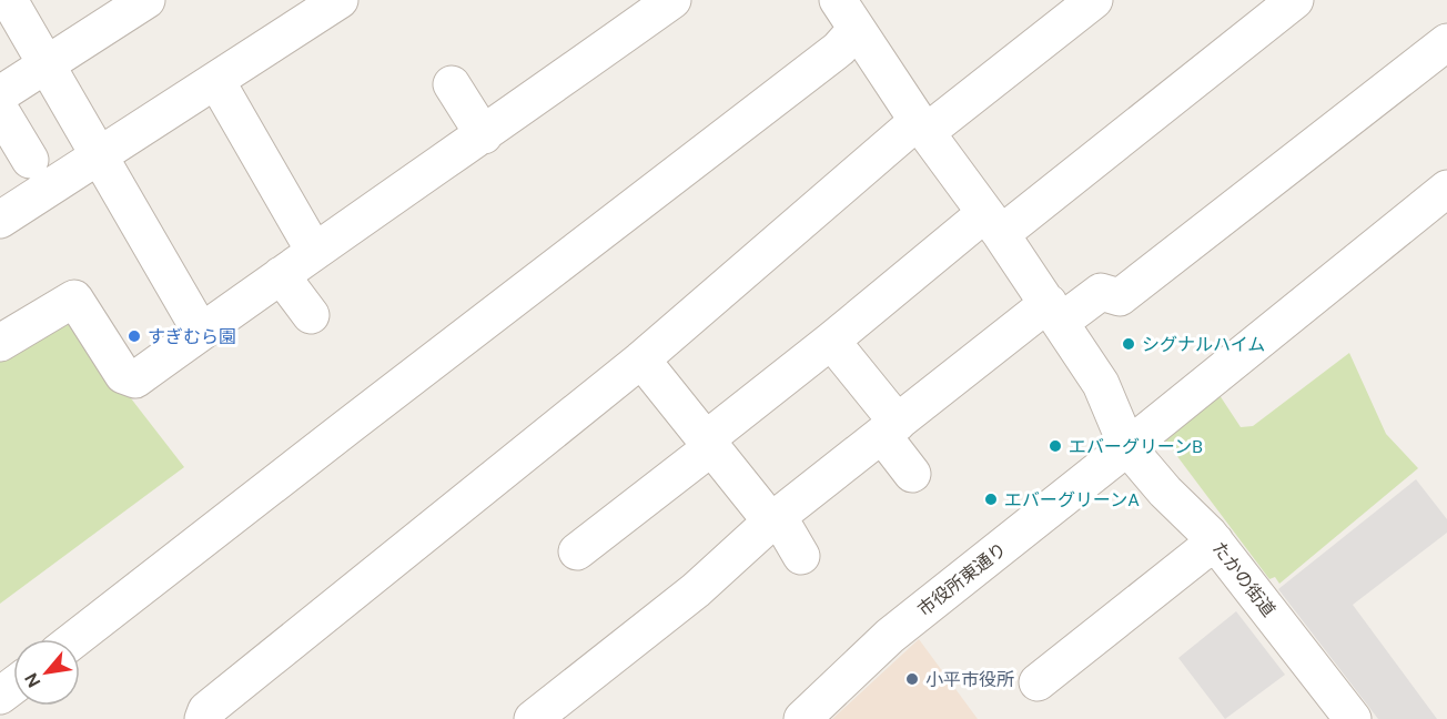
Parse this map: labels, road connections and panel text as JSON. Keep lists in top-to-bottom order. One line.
{"streets":{"street":["市役所東通り","たかの街道"]},"crossings":[["市役所東通り","たかの街道"]],"places":["すぎむら園","シグナルハイム","エバーグリーンB","エバーグリーンA","小平市役所"],"north":"bottom left"}
